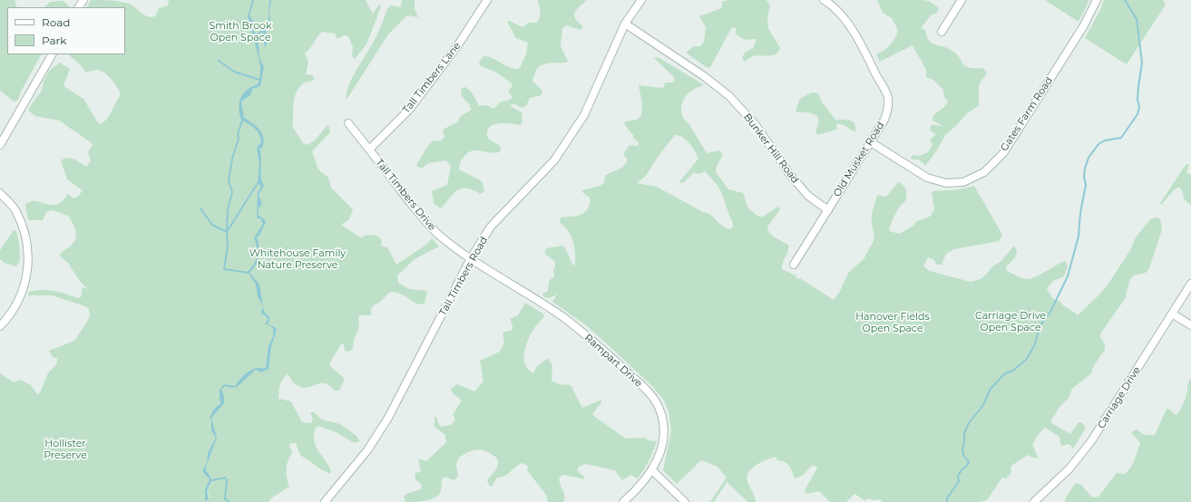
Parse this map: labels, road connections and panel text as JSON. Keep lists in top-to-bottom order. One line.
{"streets":{"street":["Tall Timbers Lane","Gates Farm Road","Bunker Hill Road","Old Musket Road","Tall Timbers Drive","Tall Timbers Road","Rampart Drive","Carriage Drive"]},"crossings":[["Tall Timbers Lane","Tall Timbers Drive"],["Gates Farm Road","Old Musket Road"],["Bunker Hill Road","Old Musket Road"],["Bunker Hill Road","Tall Timbers Road"],["Tall Timbers Drive","Tall Timbers Road"],["Tall Timbers Drive","Rampart Drive"],["Tall Timbers Road","Rampart Drive"]],"parks":["Smith Brook Open Space","Whitehouse Family Nature Preserve","Carriage Drive Open Space","Hanover Fields Open Space","Hollister Preserve"],"legend":["Road","Park"]}
